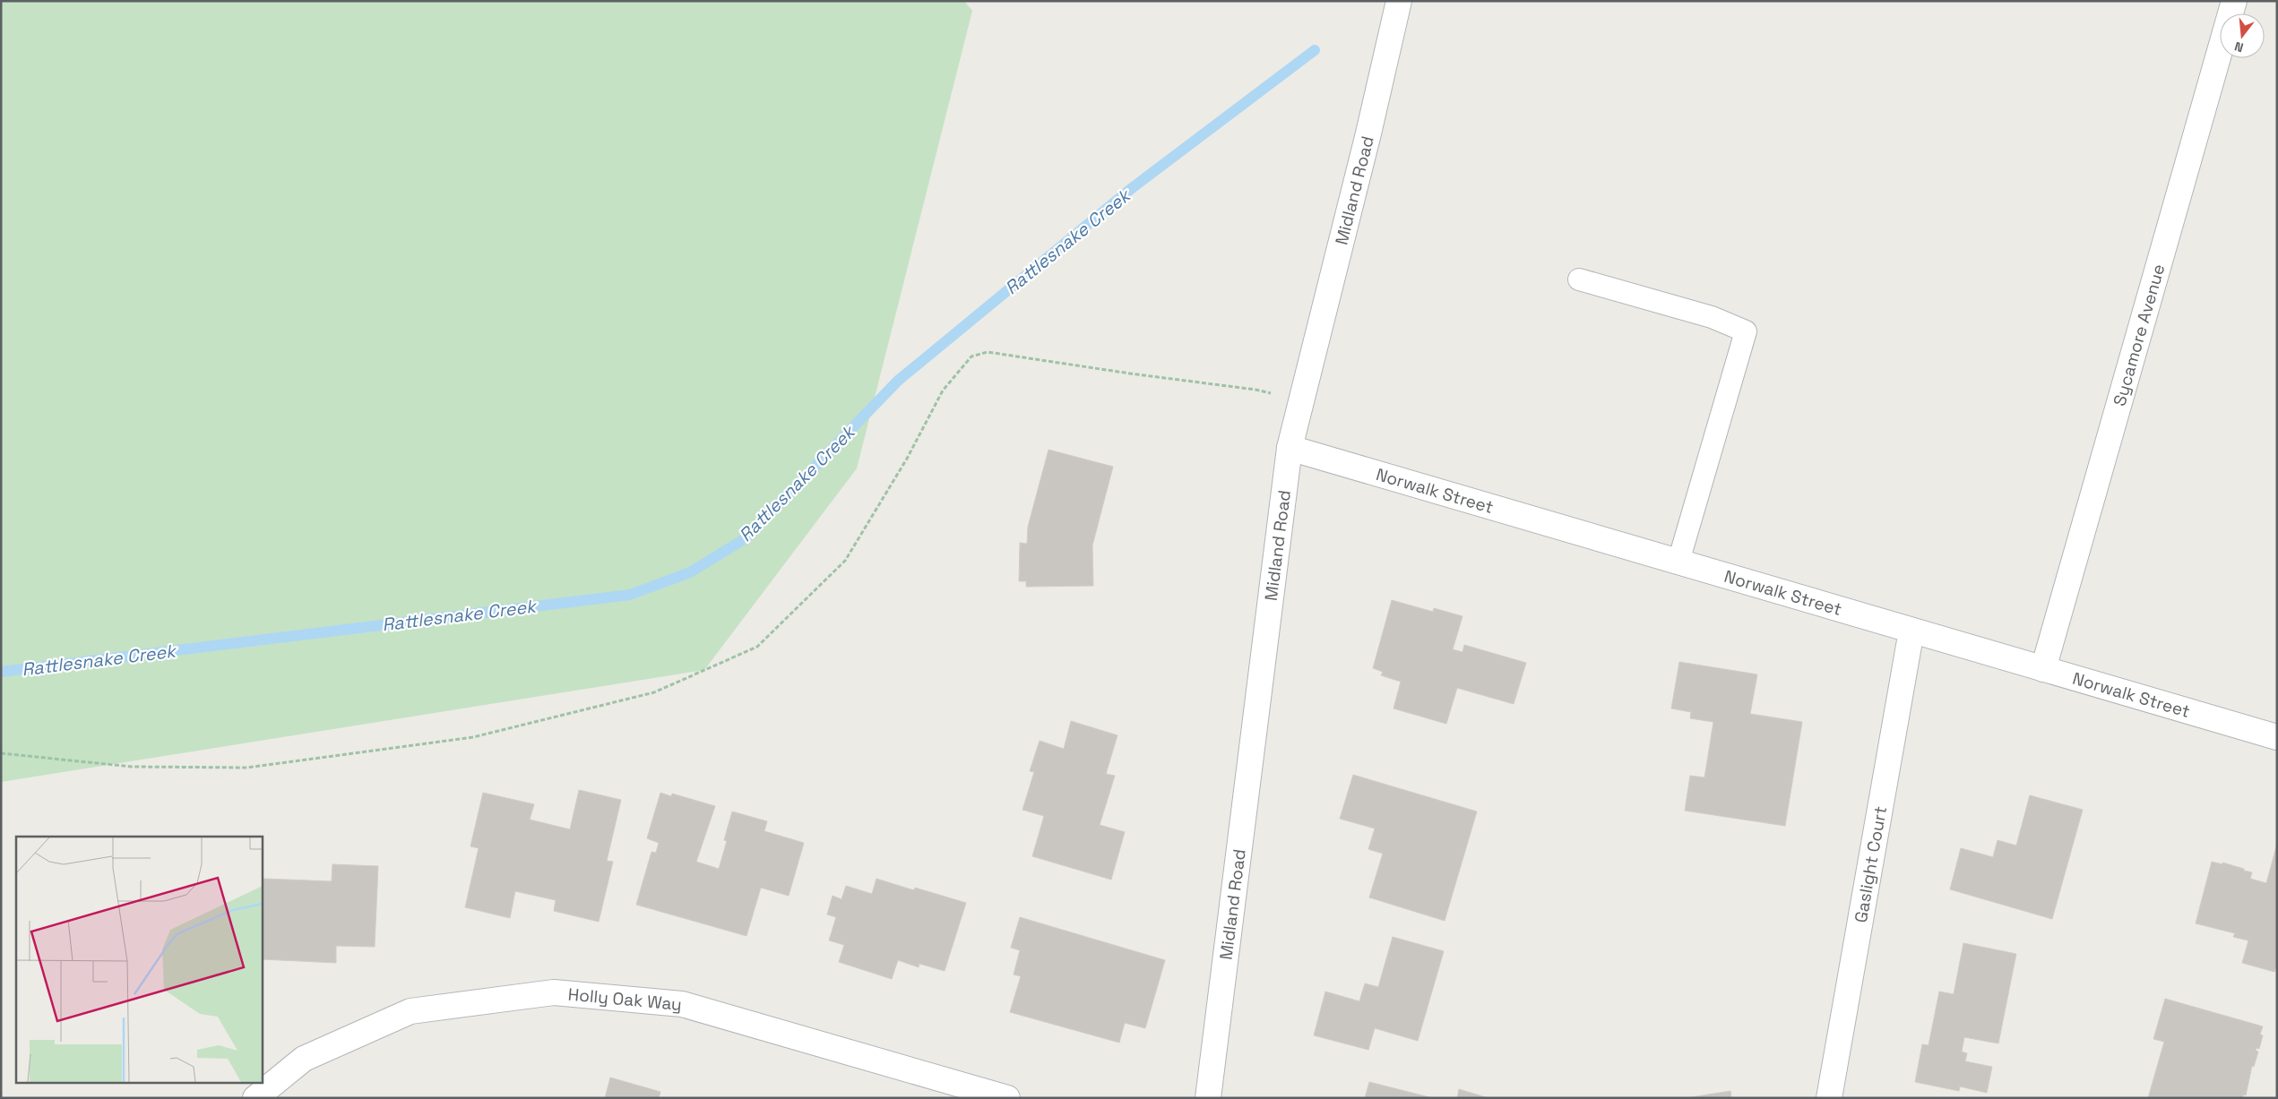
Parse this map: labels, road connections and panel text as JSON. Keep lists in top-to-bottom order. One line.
{"streets":{"street":["Midland Road","Sycamore Avenue","Norwalk Street","Gaslight Court","Holly Oak Way"]},"crossings":[["Midland Road","Norwalk Street"],["Sycamore Avenue","Norwalk Street"],["Norwalk Street","Gaslight Court"]],"water":["Rattlesnake Creek"],"north":"bottom"}
